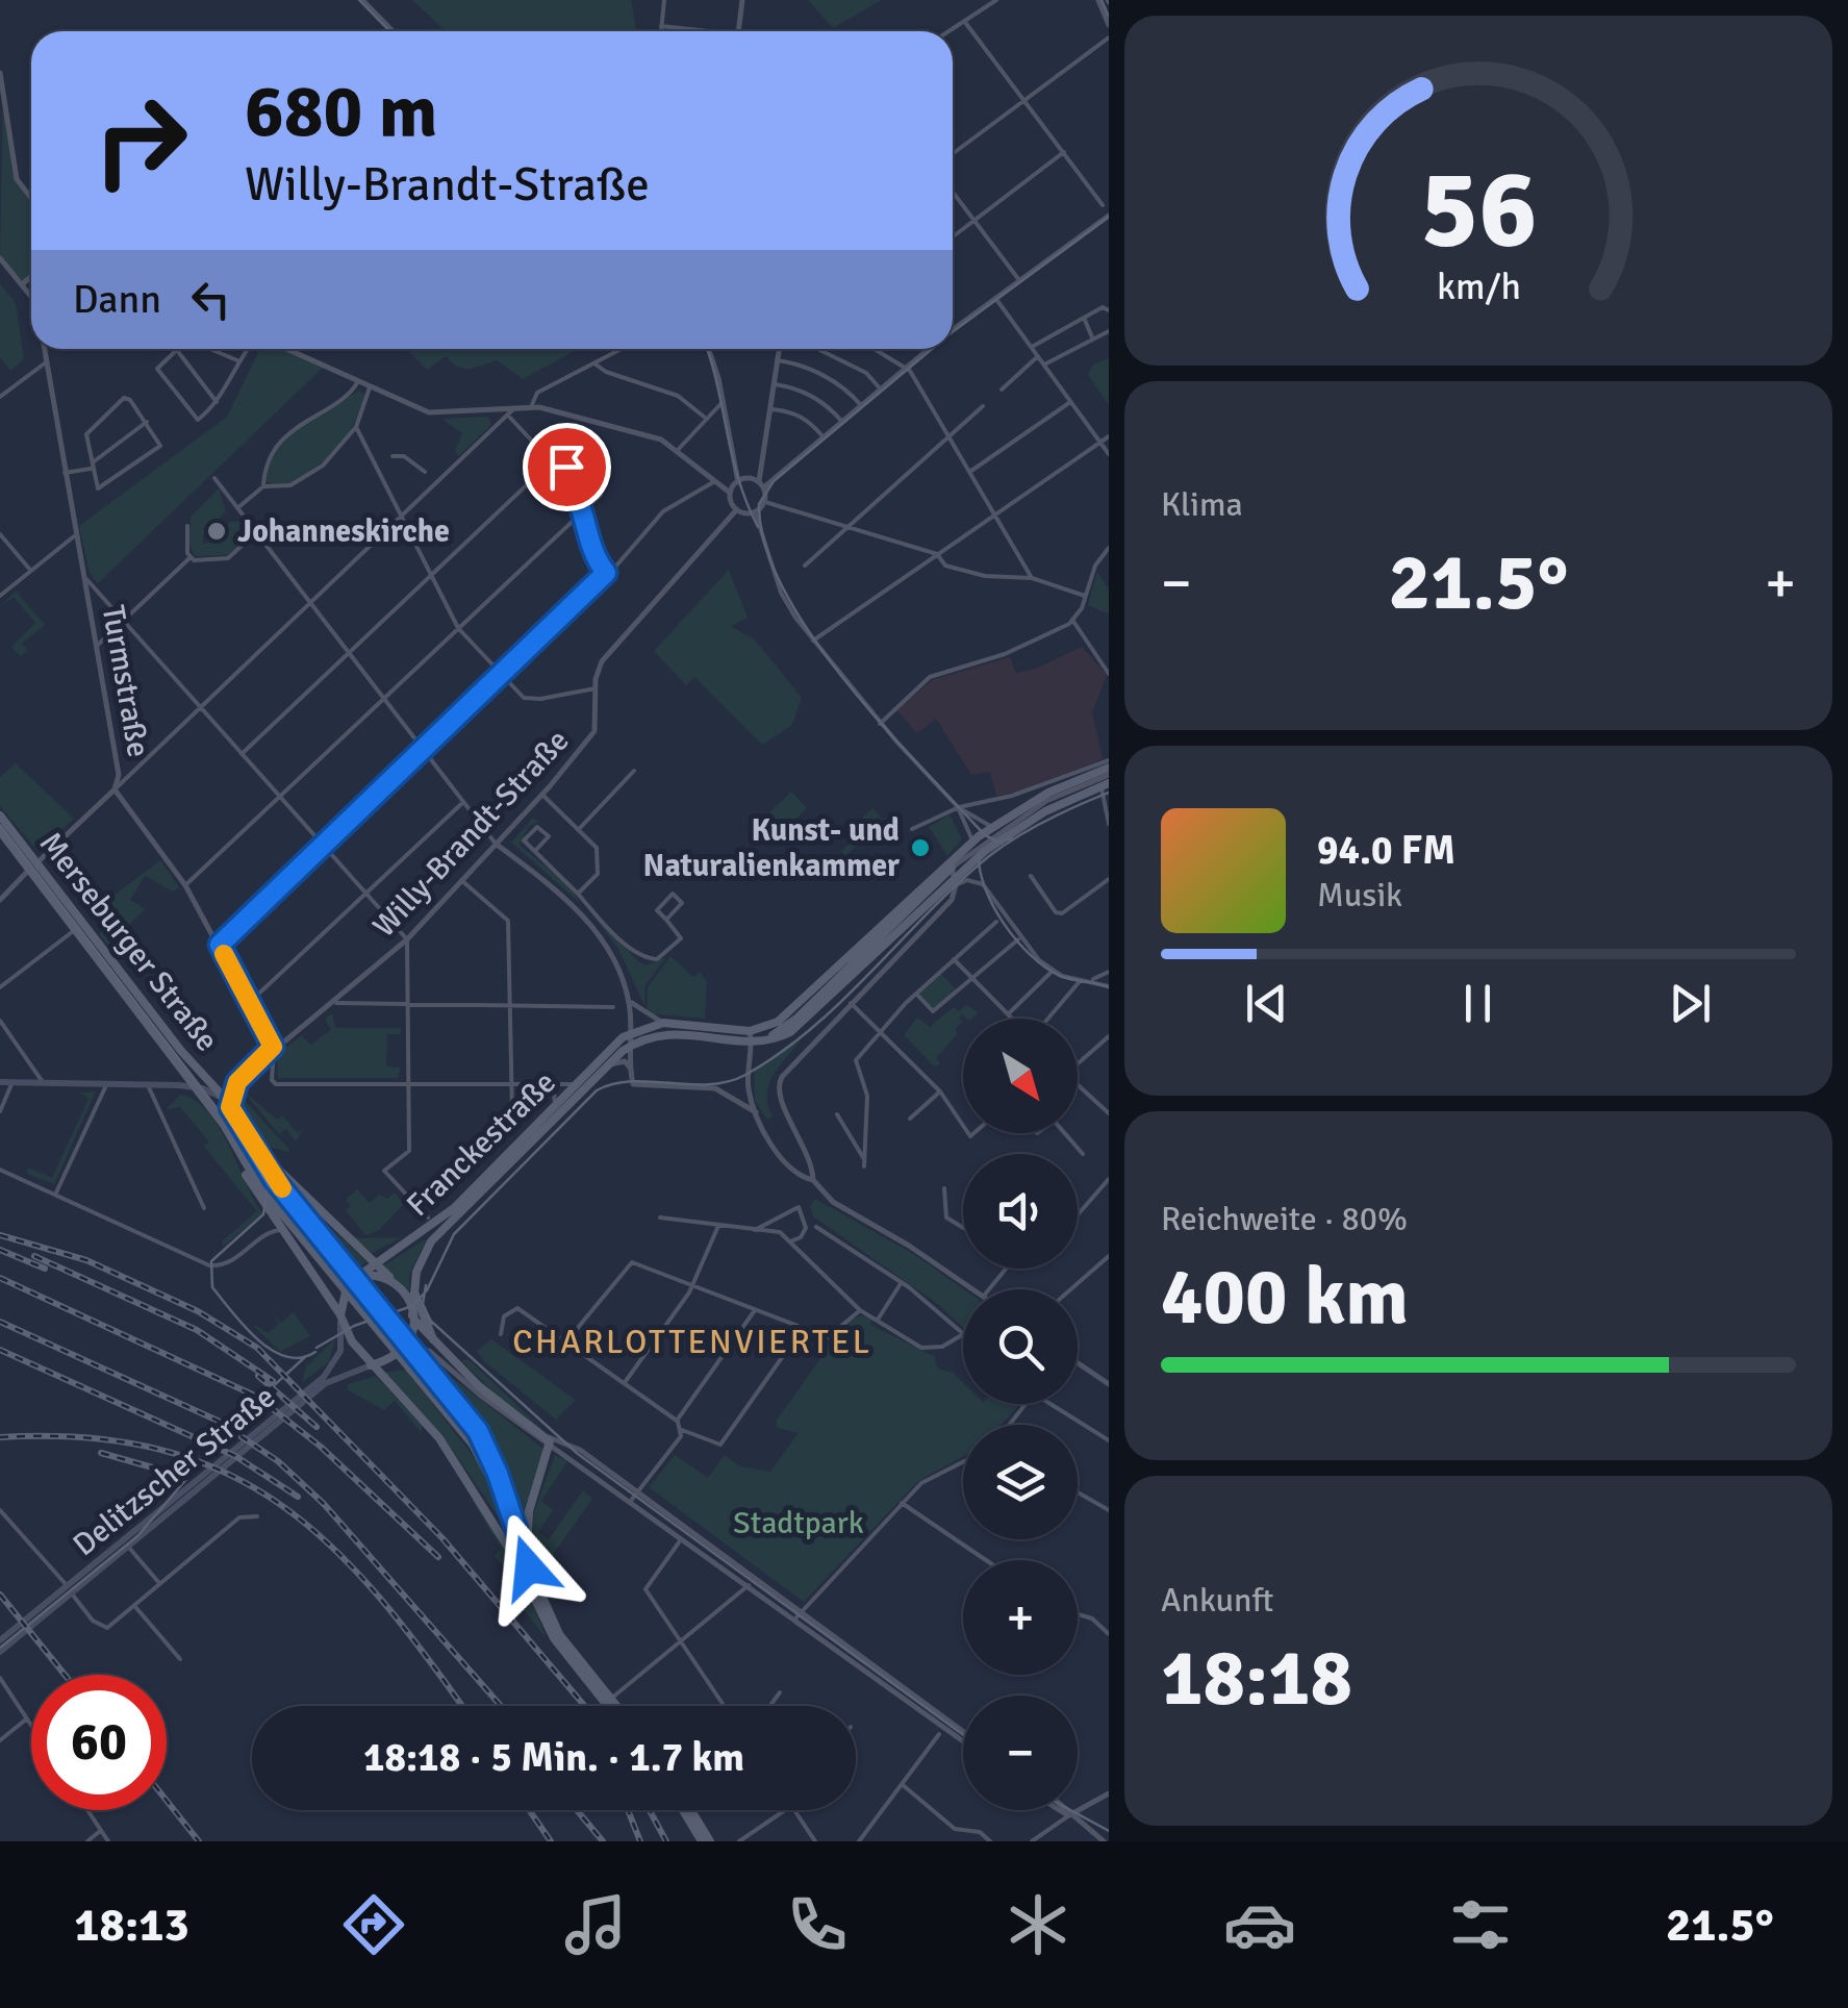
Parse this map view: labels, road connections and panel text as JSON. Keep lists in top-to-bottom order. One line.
{"streets":{"main road":["Merseburger Straße","Franckestraße","Delitzscher Straße"],"street":["Turmstraße","Willy-Brandt-Straße"]},"crossings":[["Turmstraße","Willy-Brandt-Straße"],["Willy-Brandt-Straße","Merseburger Straße"],["Franckestraße","Delitzscher Straße"]],"districts":["CHARLOTTENVIERTEL"],"parks":["Stadtpark"],"places":["Johanneskirche","Kunst- und Naturalienkammer"],"north":"bottom right","page":{"turn":["680 m","Willy-Brandt-Straße"],"then":"Dann","tile":["Klima",["Reichweite · 80%","400 km"],["Ankunft","18:18"]],"heat":["−","21.5°","+"],"song":["94.0 FM","Musik"],"map_buttons":["+","−"],"limit":"60","trip":"18:18 · 5 Min. · 1.7 km","tabs":["18:13","21.5°"],"gauge":["56","km/h"]}}
